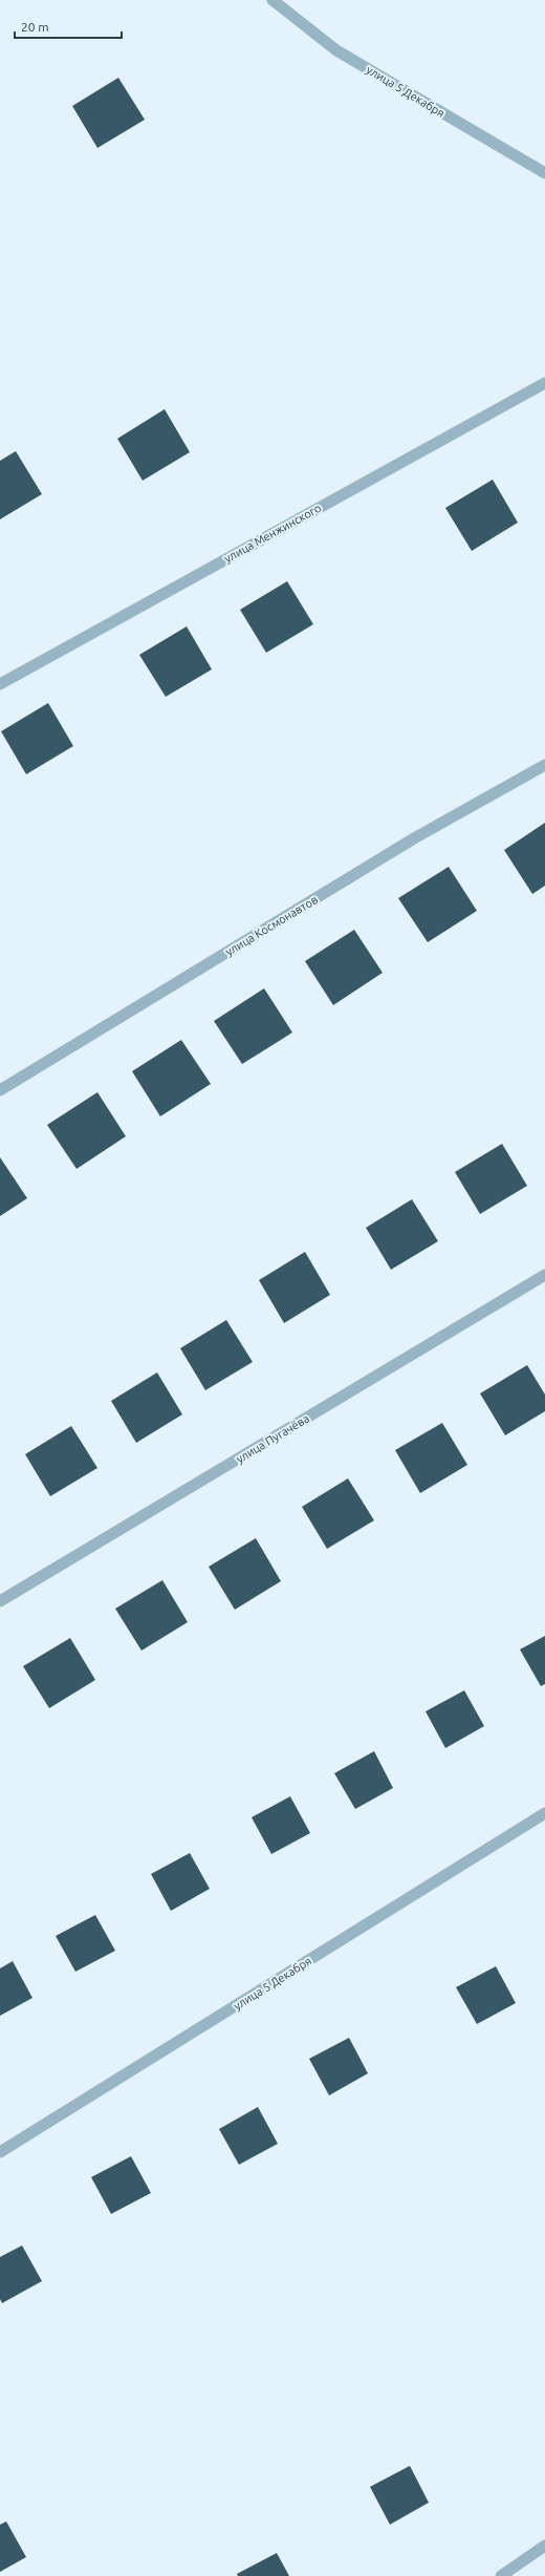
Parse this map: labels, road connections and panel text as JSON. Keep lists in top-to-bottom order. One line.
{"streets":{"street":["улица 5 Декабря","улица Менжинского","улица Космонавтов","улица Пугачёва"]},"scale_bar":"20 m"}
